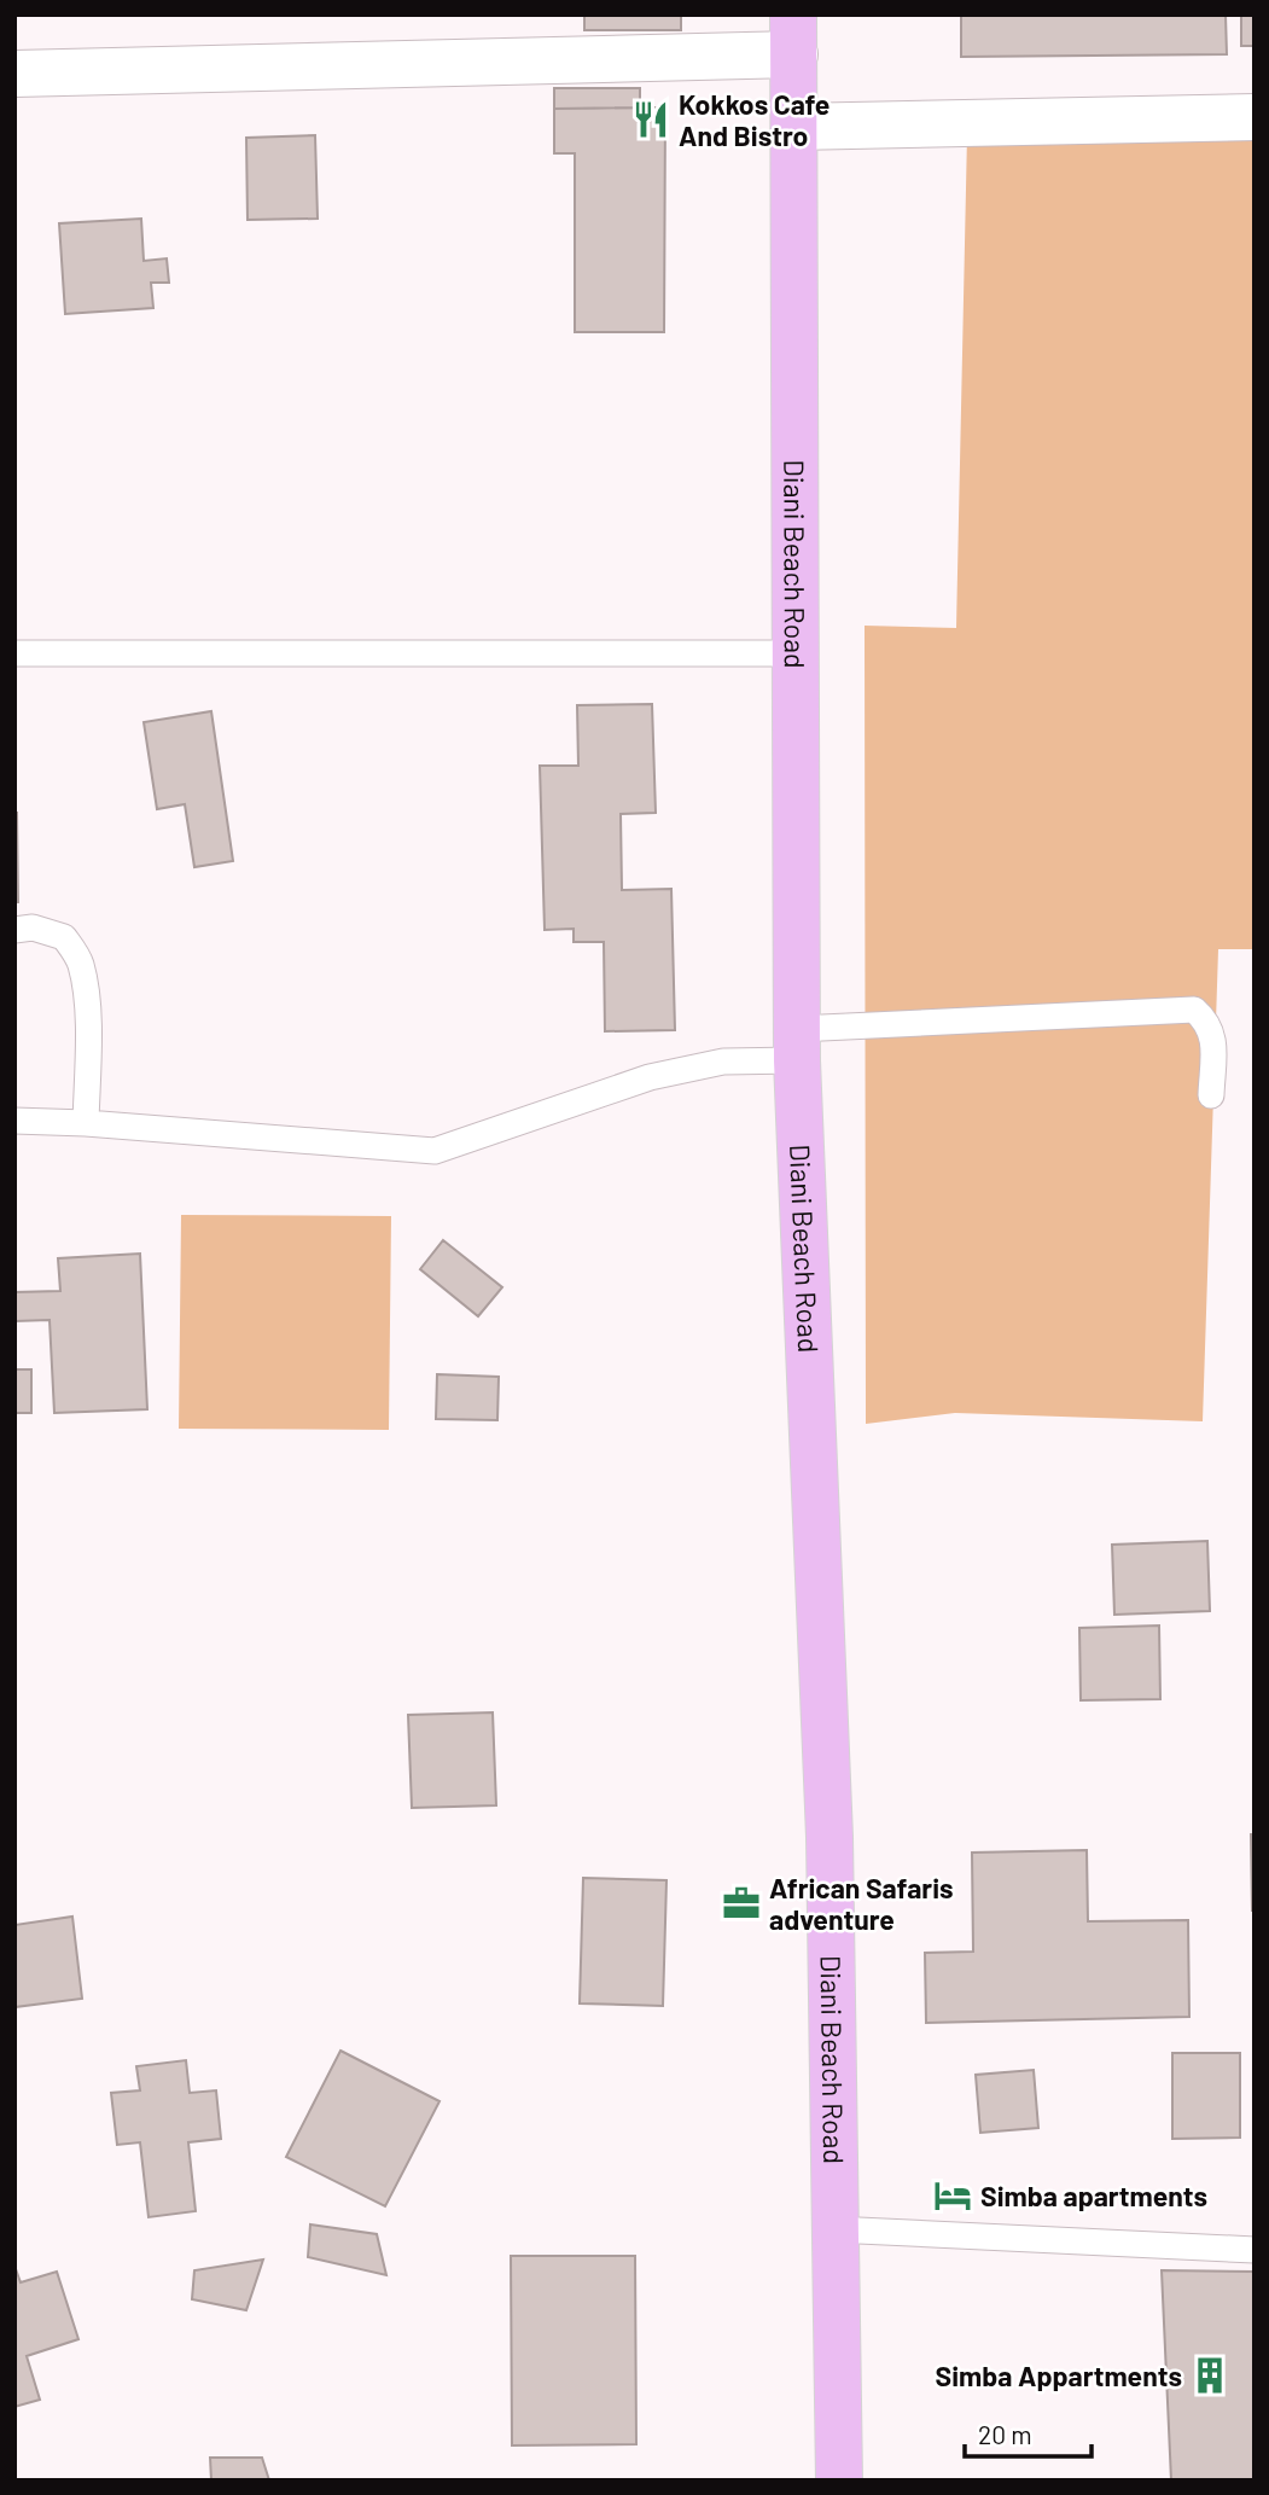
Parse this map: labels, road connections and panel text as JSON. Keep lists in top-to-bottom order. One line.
{"streets":{"main road":["Diani Beach Road"]},"places":{"restaurant":["Kokkos Cafe And Bistro"],"office":["African Safaris adventure"],"hotel":["Simba apartments"],"building":["Simba Appartments"]},"scale_bar":"20 m"}
